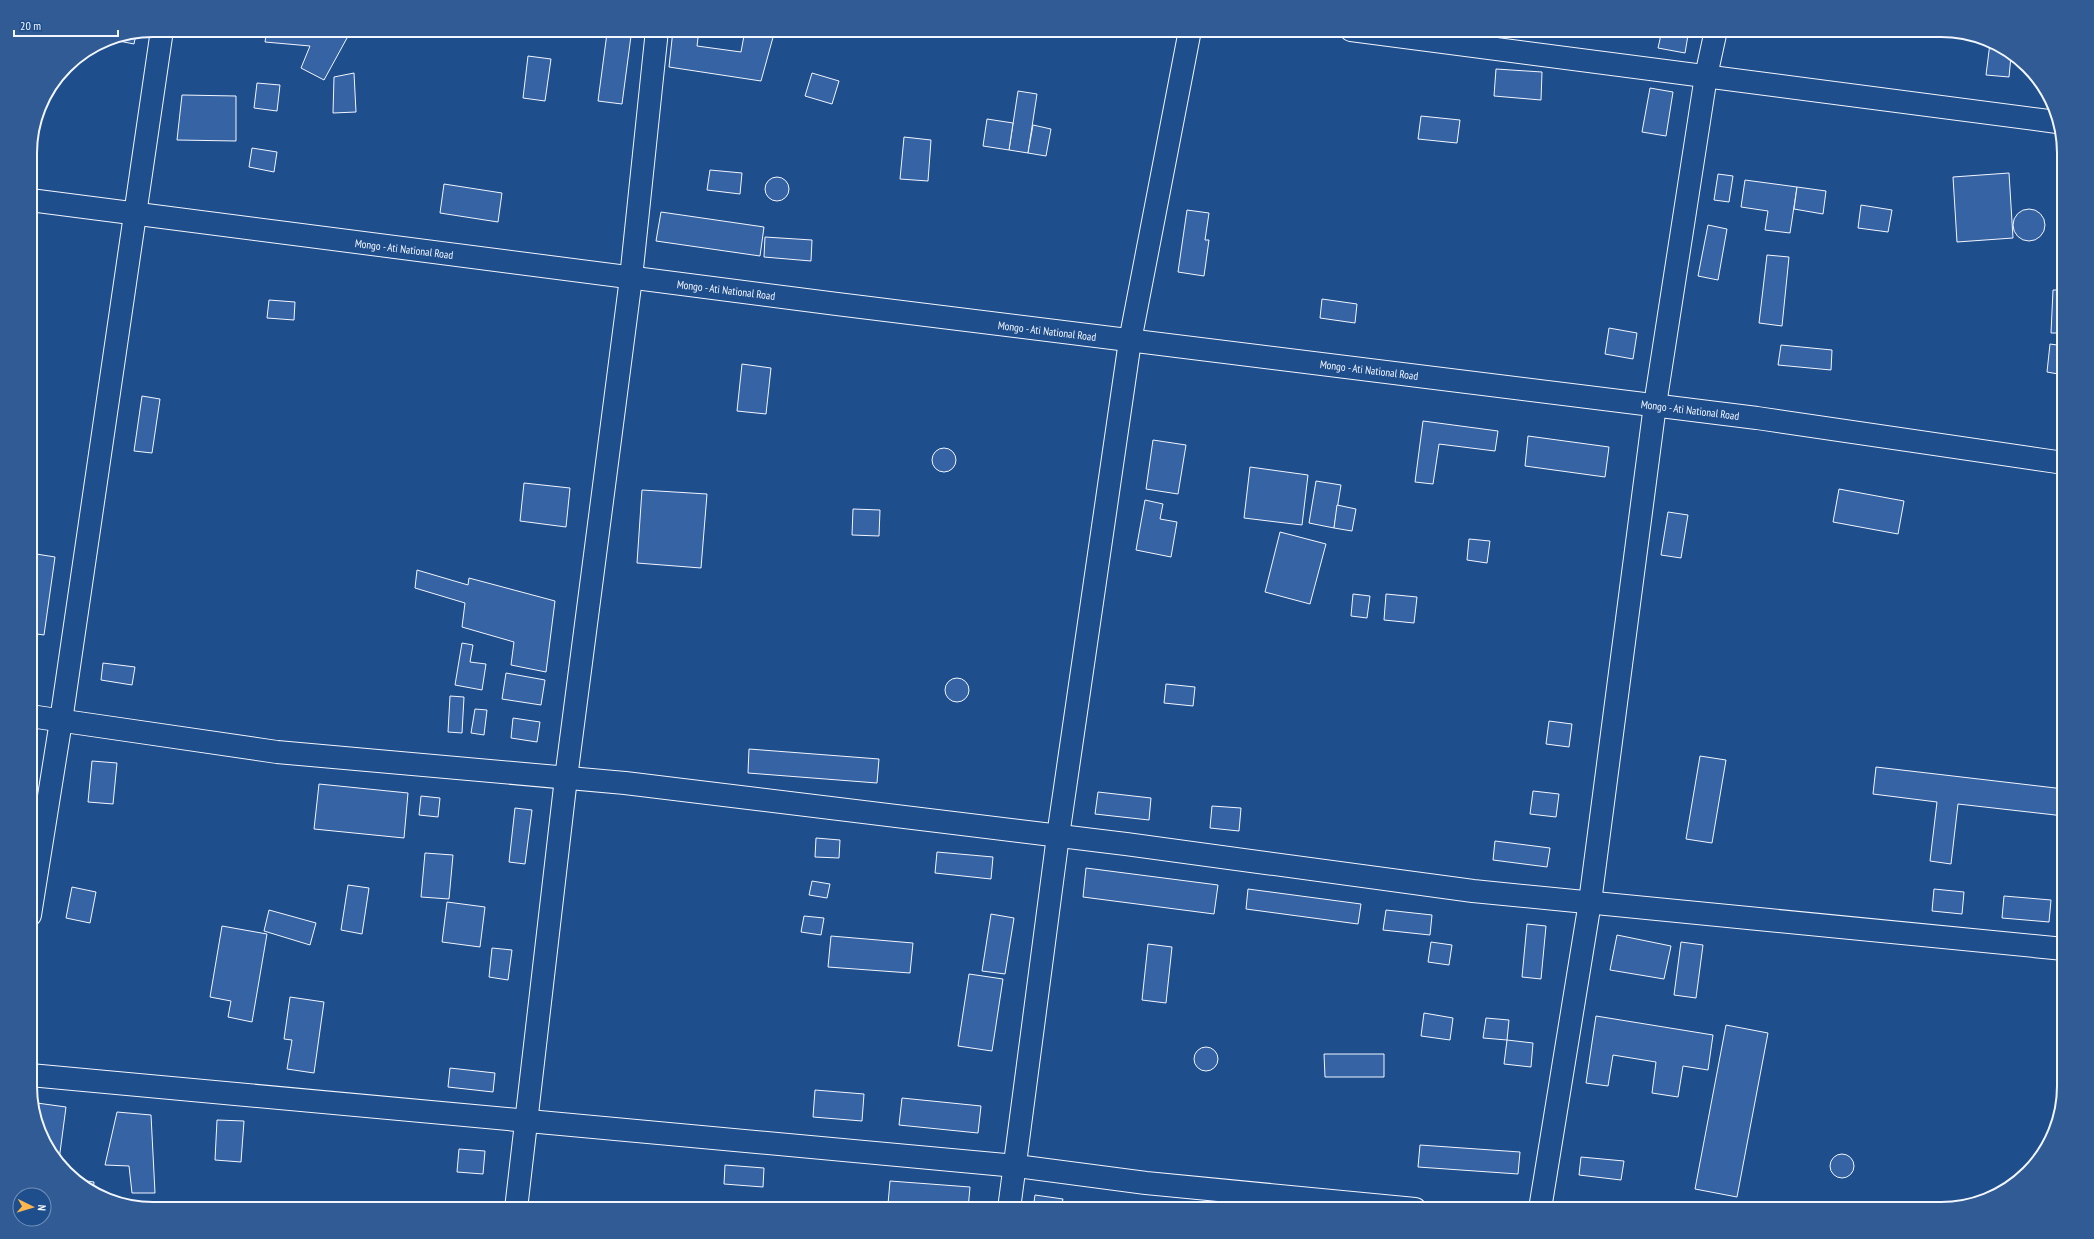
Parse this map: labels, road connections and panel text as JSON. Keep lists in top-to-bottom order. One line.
{"streets":{"street":["Mongo - Ati National Road"]},"scale_bar":"20 m","north":"right"}
